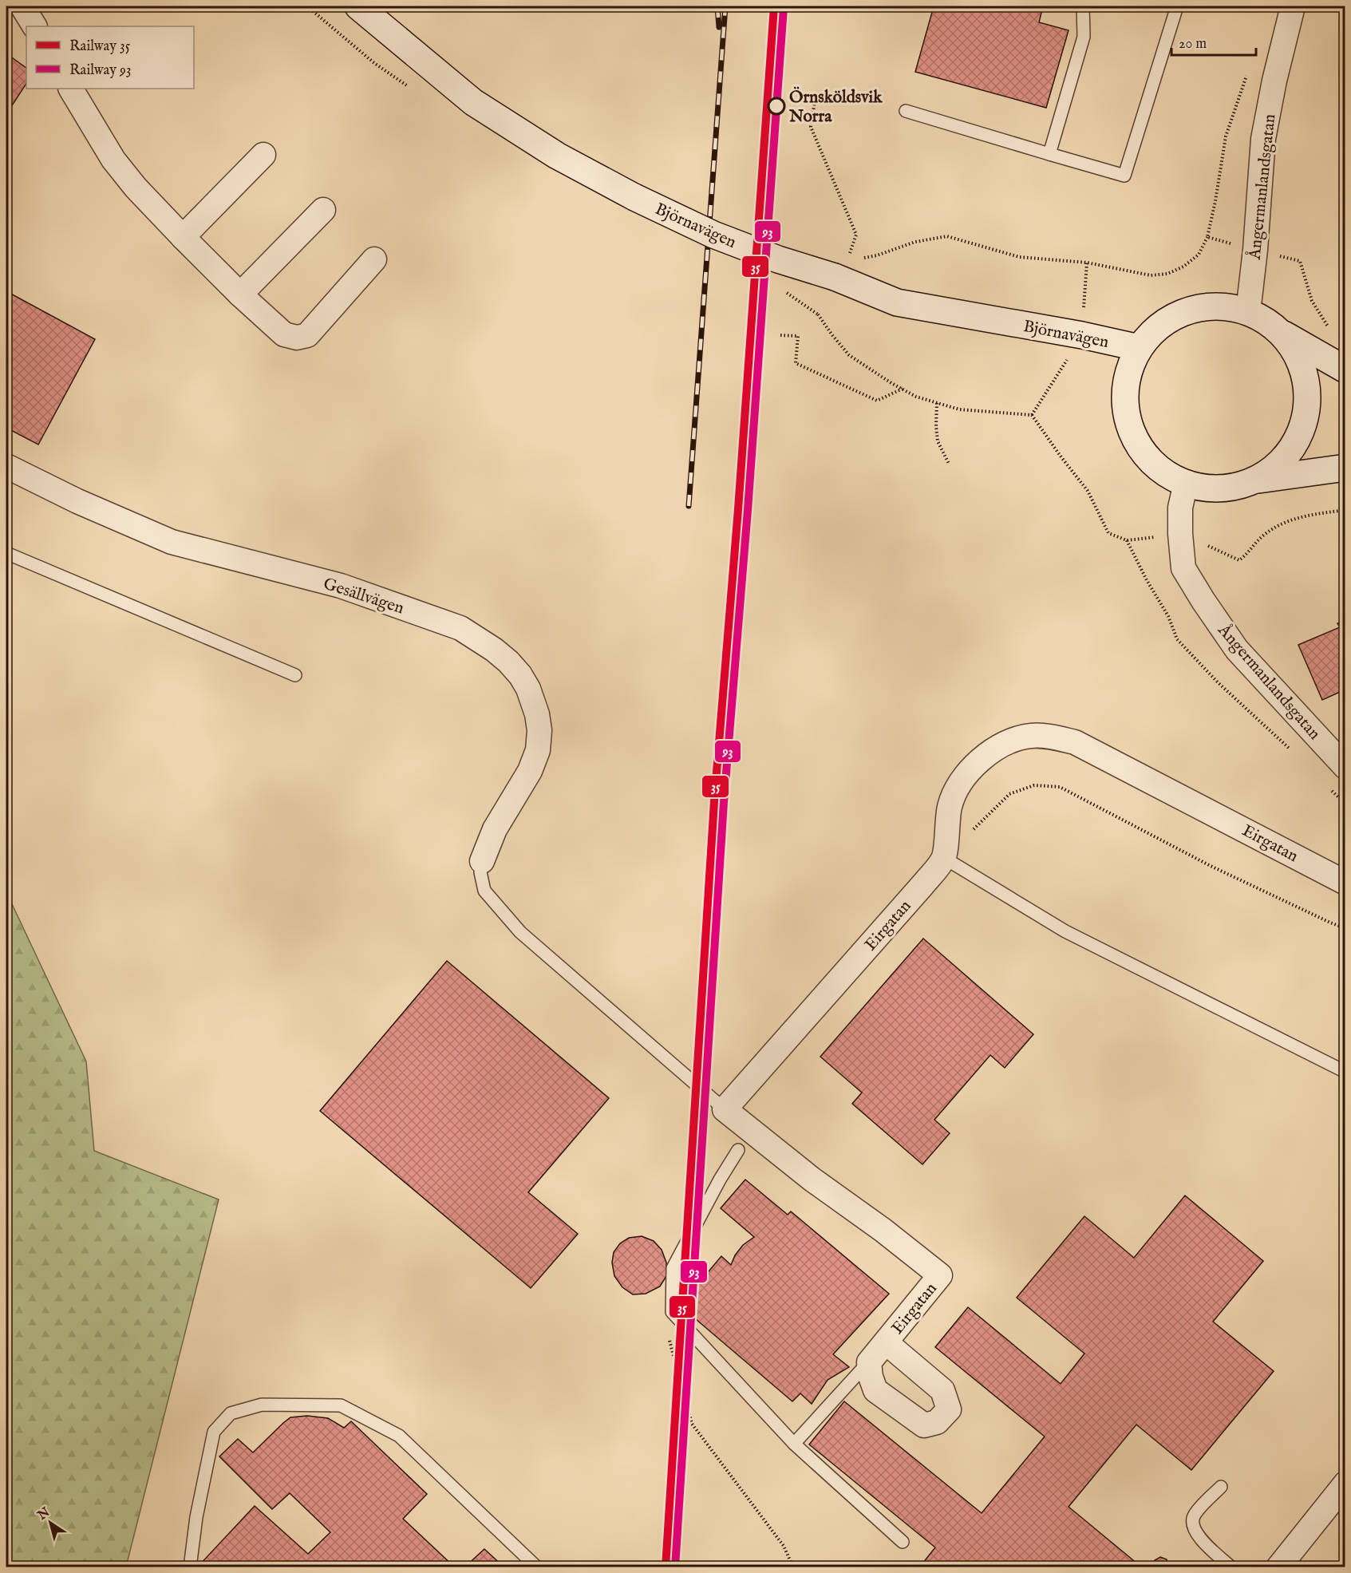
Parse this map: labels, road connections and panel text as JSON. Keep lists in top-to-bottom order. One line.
{"streets":{"main road":["Björnavägen"],"street":["Ångermanlandsgatan","Gesällvägen","Eirgatan"]},"places":["Örnsköldsvik Norra"],"lines":["rail line 35","rail line 93"],"legend":["Railway 35","Railway 93"],"scale_bar":"20 m","north":"top left"}
